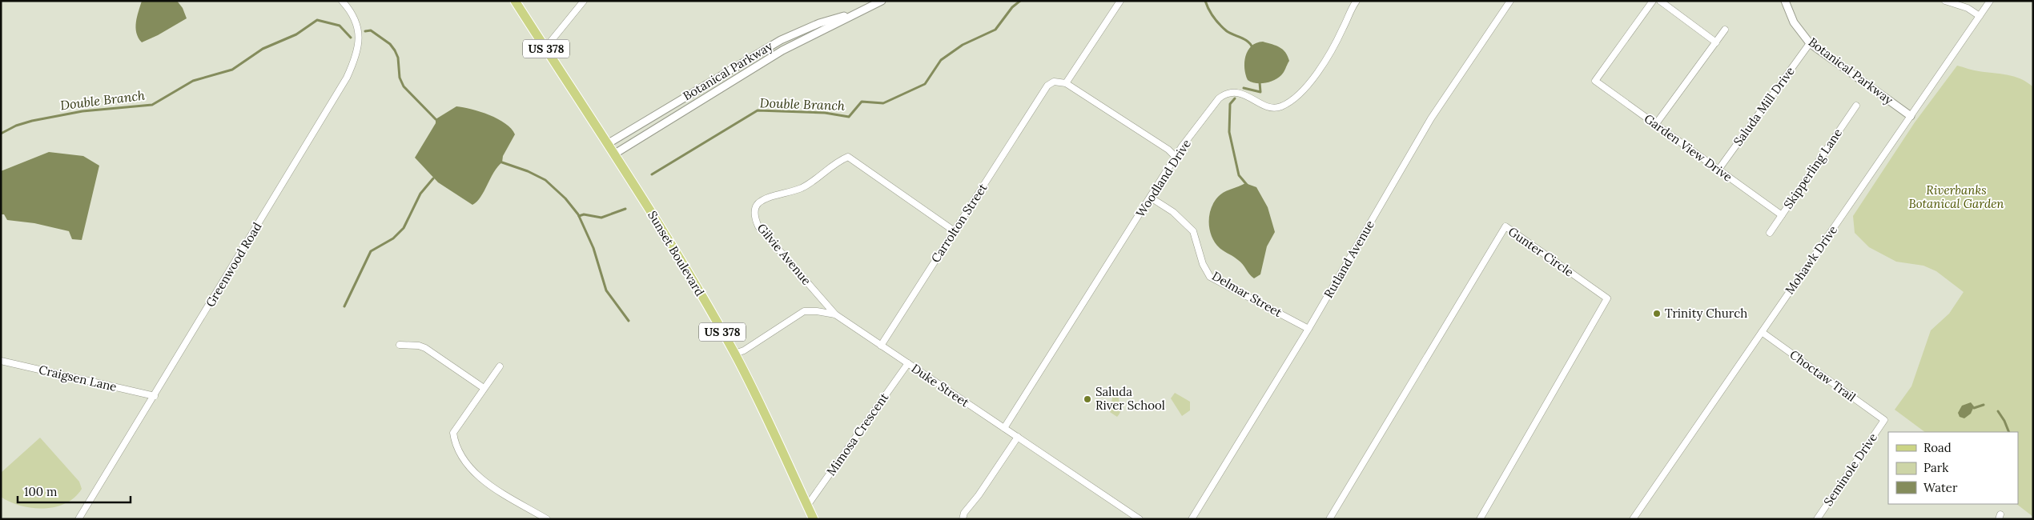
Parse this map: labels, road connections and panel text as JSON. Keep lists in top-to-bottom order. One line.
{"streets":{"main road":["US 378","Sunset Boulevard"],"street":["Botanical Parkway","Saluda Mill Drive","Garden View Drive","Skipperling Lane","Woodland Drive","Carrolton Street","Gunter Circle","Gilvie Avenue","Rutland Avenue","Mohawk Drive","Greenwood Road","Delmar Street","Choctaw Trail","Craigsen Lane","Duke Street","Mimosa Crescent","Seminole Drive"]},"crossings":[["Botanical Parkway","Saluda Mill Drive"],["Botanical Parkway","Sunset Boulevard"],["Botanical Parkway","Mohawk Drive"],["Saluda Mill Drive","Garden View Drive"],["Garden View Drive","Skipperling Lane"],["Woodland Drive","Delmar Street"],["Woodland Drive","Duke Street"],["Carrolton Street","Gilvie Avenue"],["Carrolton Street","Duke Street"],["Sunset Boulevard","Duke Street"],["Sunset Boulevard","Mimosa Crescent"],["Gilvie Avenue","Duke Street"],["Rutland Avenue","Delmar Street"],["Mohawk Drive","Choctaw Trail"],["Greenwood Road","Craigsen Lane"],["Choctaw Trail","Seminole Drive"],["Duke Street","Mimosa Crescent"]],"water":["Double Branch"],"parks":["Riverbanks Botanical Garden"],"places":["Trinity Church","Saluda River School"],"legend":["Road","Park","Water"],"scale_bar":"100 m"}
